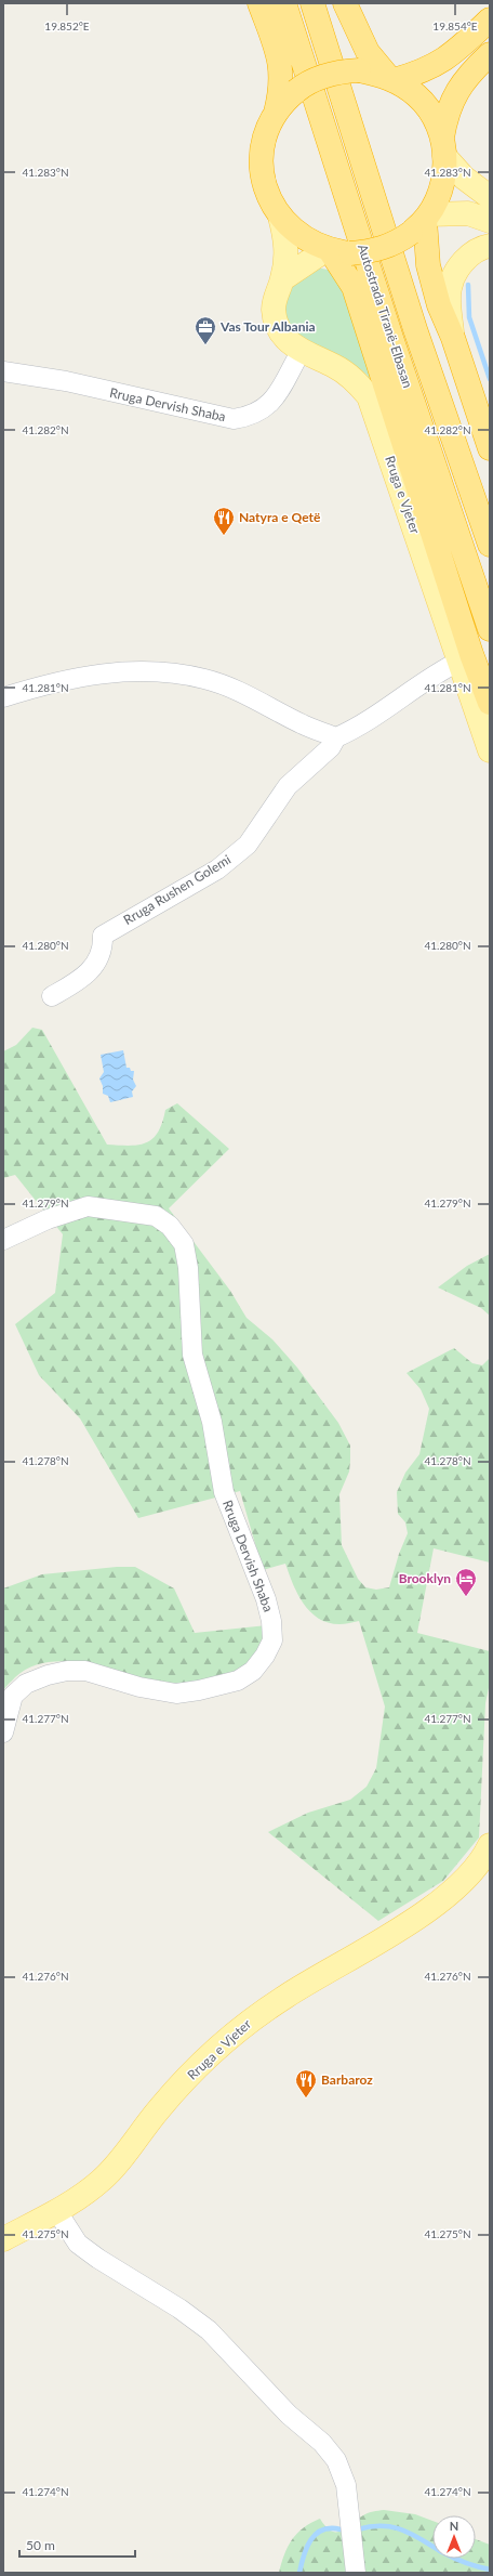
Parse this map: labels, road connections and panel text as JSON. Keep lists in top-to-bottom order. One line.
{"streets":{"highway":["Autostrada Tiranë-Elbasan"],"main road":["Rruga e Vjeter"],"street":["Rruga Dervish Shaba","Rruga Rushen Golemi"]},"crossings":[["Rruga Dervish Shaba","Rruga e Vjeter"],["Rruga e Vjeter","Rruga Rushen Golemi"]],"places":{"office":["Vas Tour Albania"],"restaurant":["Natyra e Qetë","Barbaroz"],"hotel":["Brooklyn"]},"scale_bar":"50 m","north":"top","coordinates":["19.852°E","19.854°E","41.283°N","41.282°N","41.281°N","41.280°N","41.279°N","41.278°N","41.277°N","41.276°N","41.275°N","41.274°N"]}
